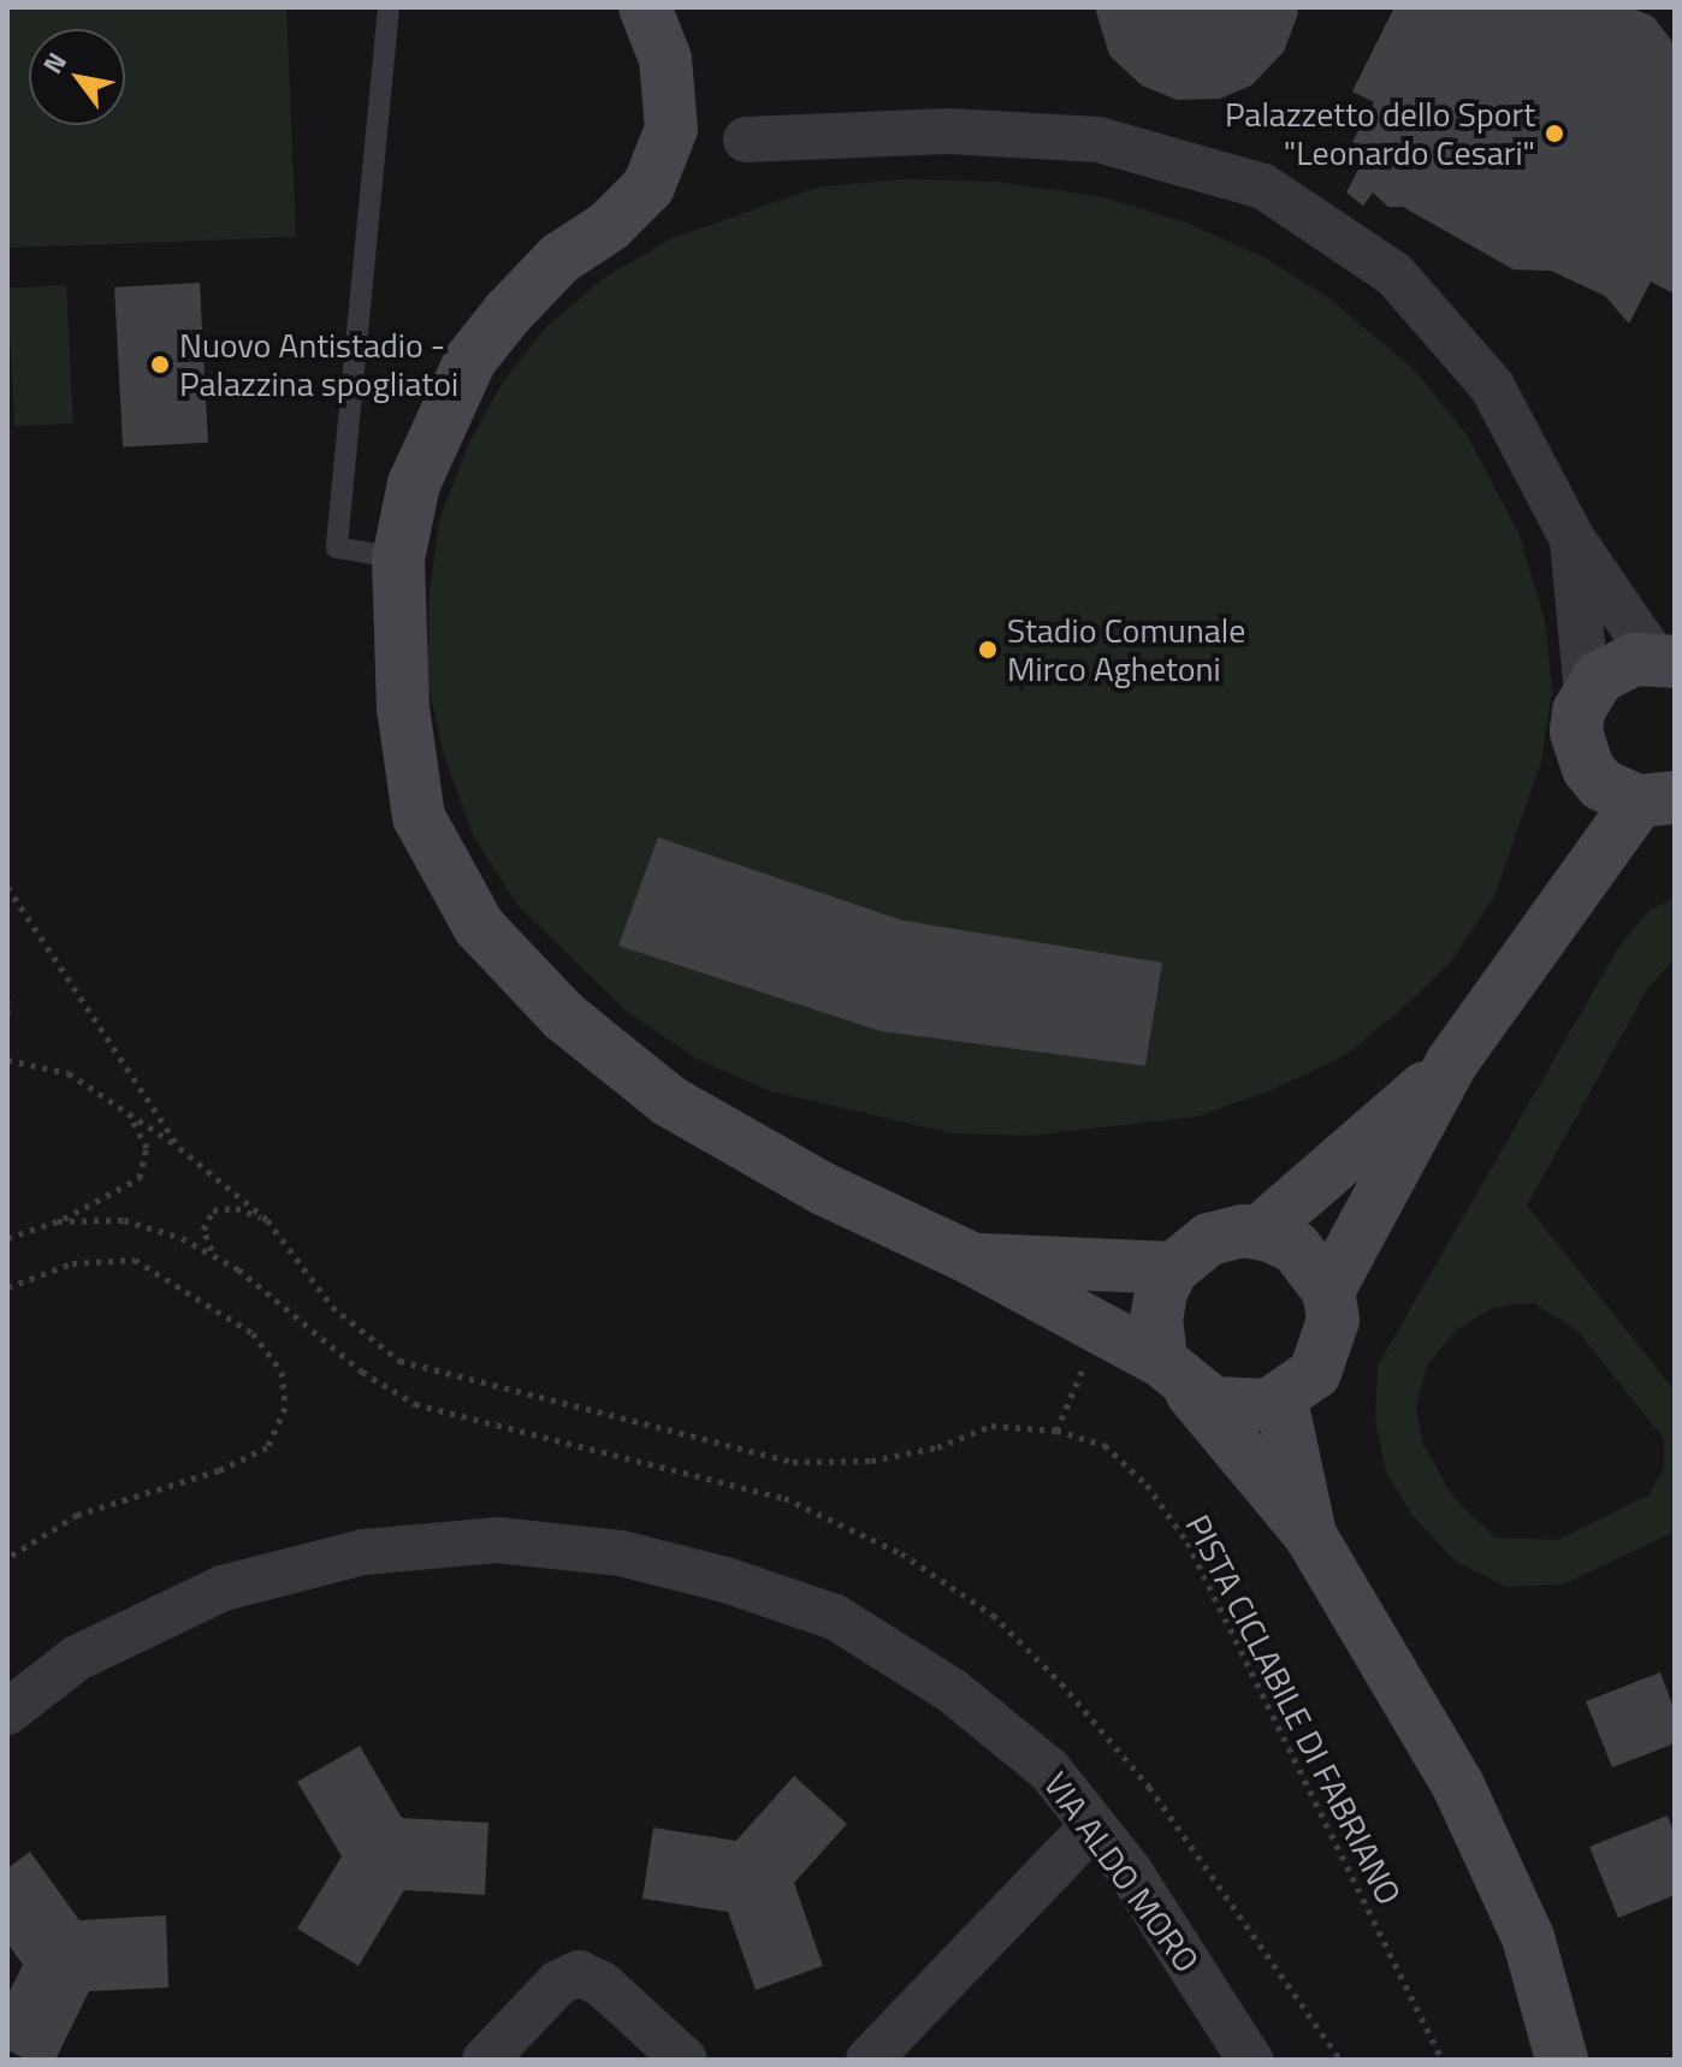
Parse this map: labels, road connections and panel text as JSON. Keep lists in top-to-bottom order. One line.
{"streets":{"street":["VIA ALDO MORO"],"path":["PISTA CICLABILE DI FABRIANO"]},"places":["Palazzetto dello Sport \"Leonardo Cesari\"","Nuovo Antistadio - Palazzina spogliatoi","Stadio Comunale Mirco Aghetoni"],"north":"top left"}
